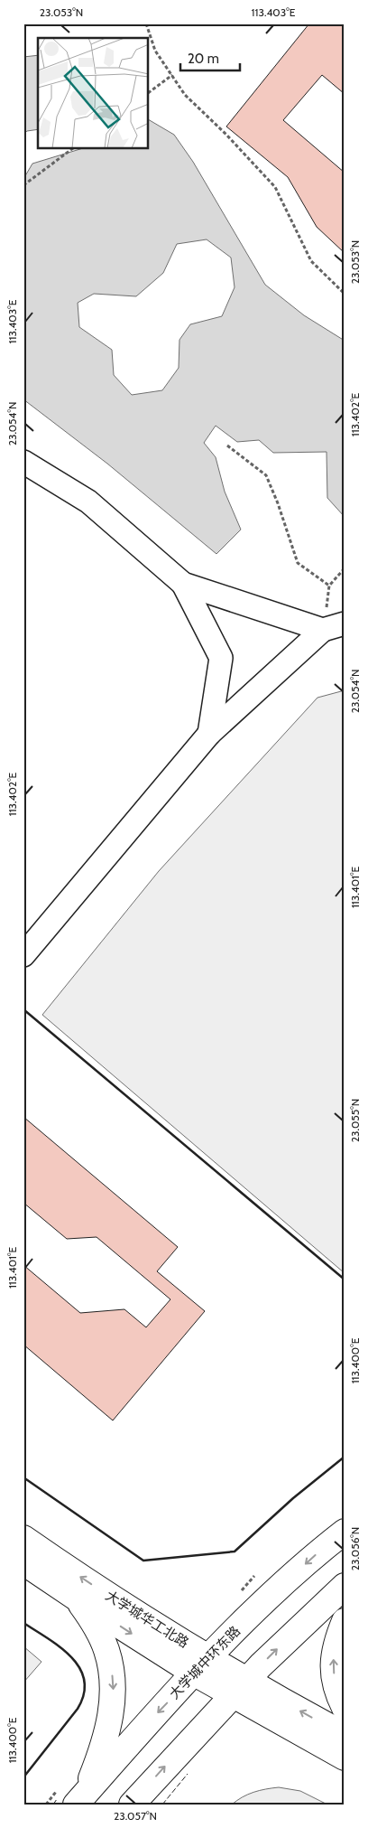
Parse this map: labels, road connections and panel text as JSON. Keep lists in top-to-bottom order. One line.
{"streets":{"main road":["大学城华工北路","大学城中环东路"]},"crossings":[["大学城华工北路","大学城中环东路"]],"scale_bar":"20 m","coordinates":["23.053°N","113.403°E","113.402°E","23.054°N","113.401°E","23.055°N","113.400°E","23.056°N","23.057°N"]}
